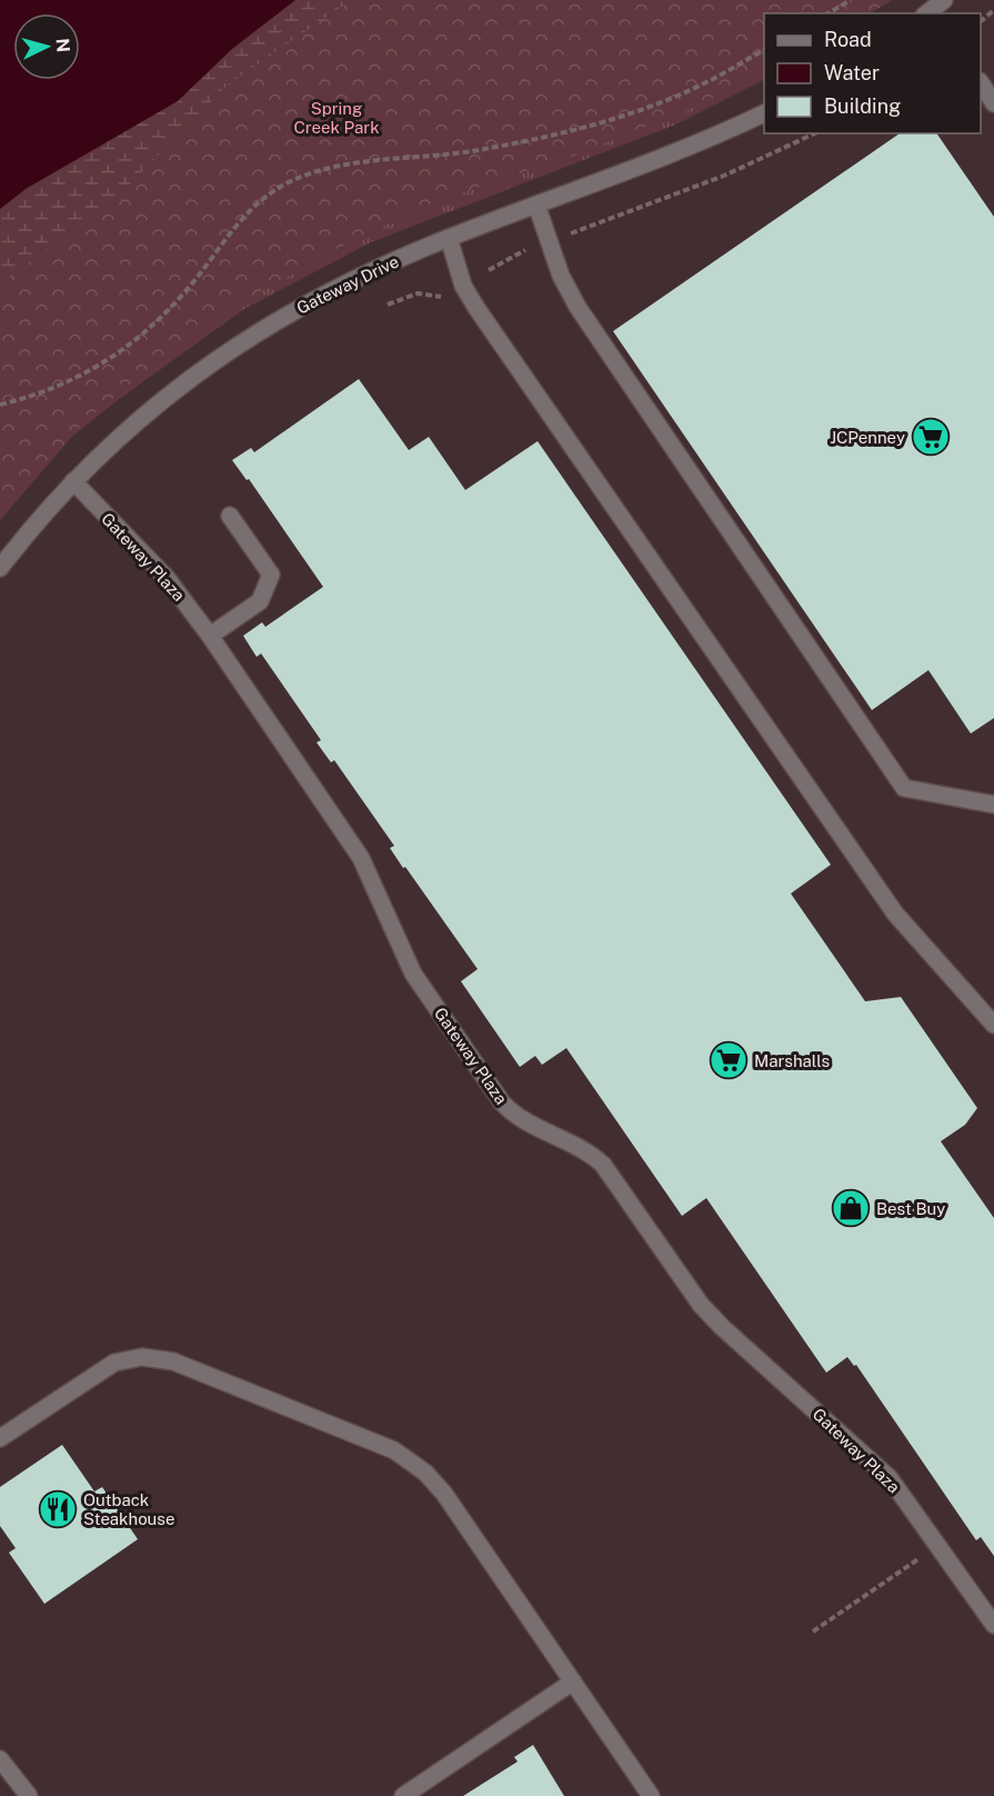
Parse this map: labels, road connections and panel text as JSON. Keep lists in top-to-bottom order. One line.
{"streets":{"street":["Gateway Drive","Gateway Plaza"]},"crossings":[["Gateway Drive","Gateway Plaza"]],"parks":["Spring Creek Park"],"places":{"supermarket":["JCPenney","Marshalls"],"shop":["Best Buy"],"restaurant":["Outback Steakhouse"]},"legend":["Road","Water","Building"],"north":"right"}
